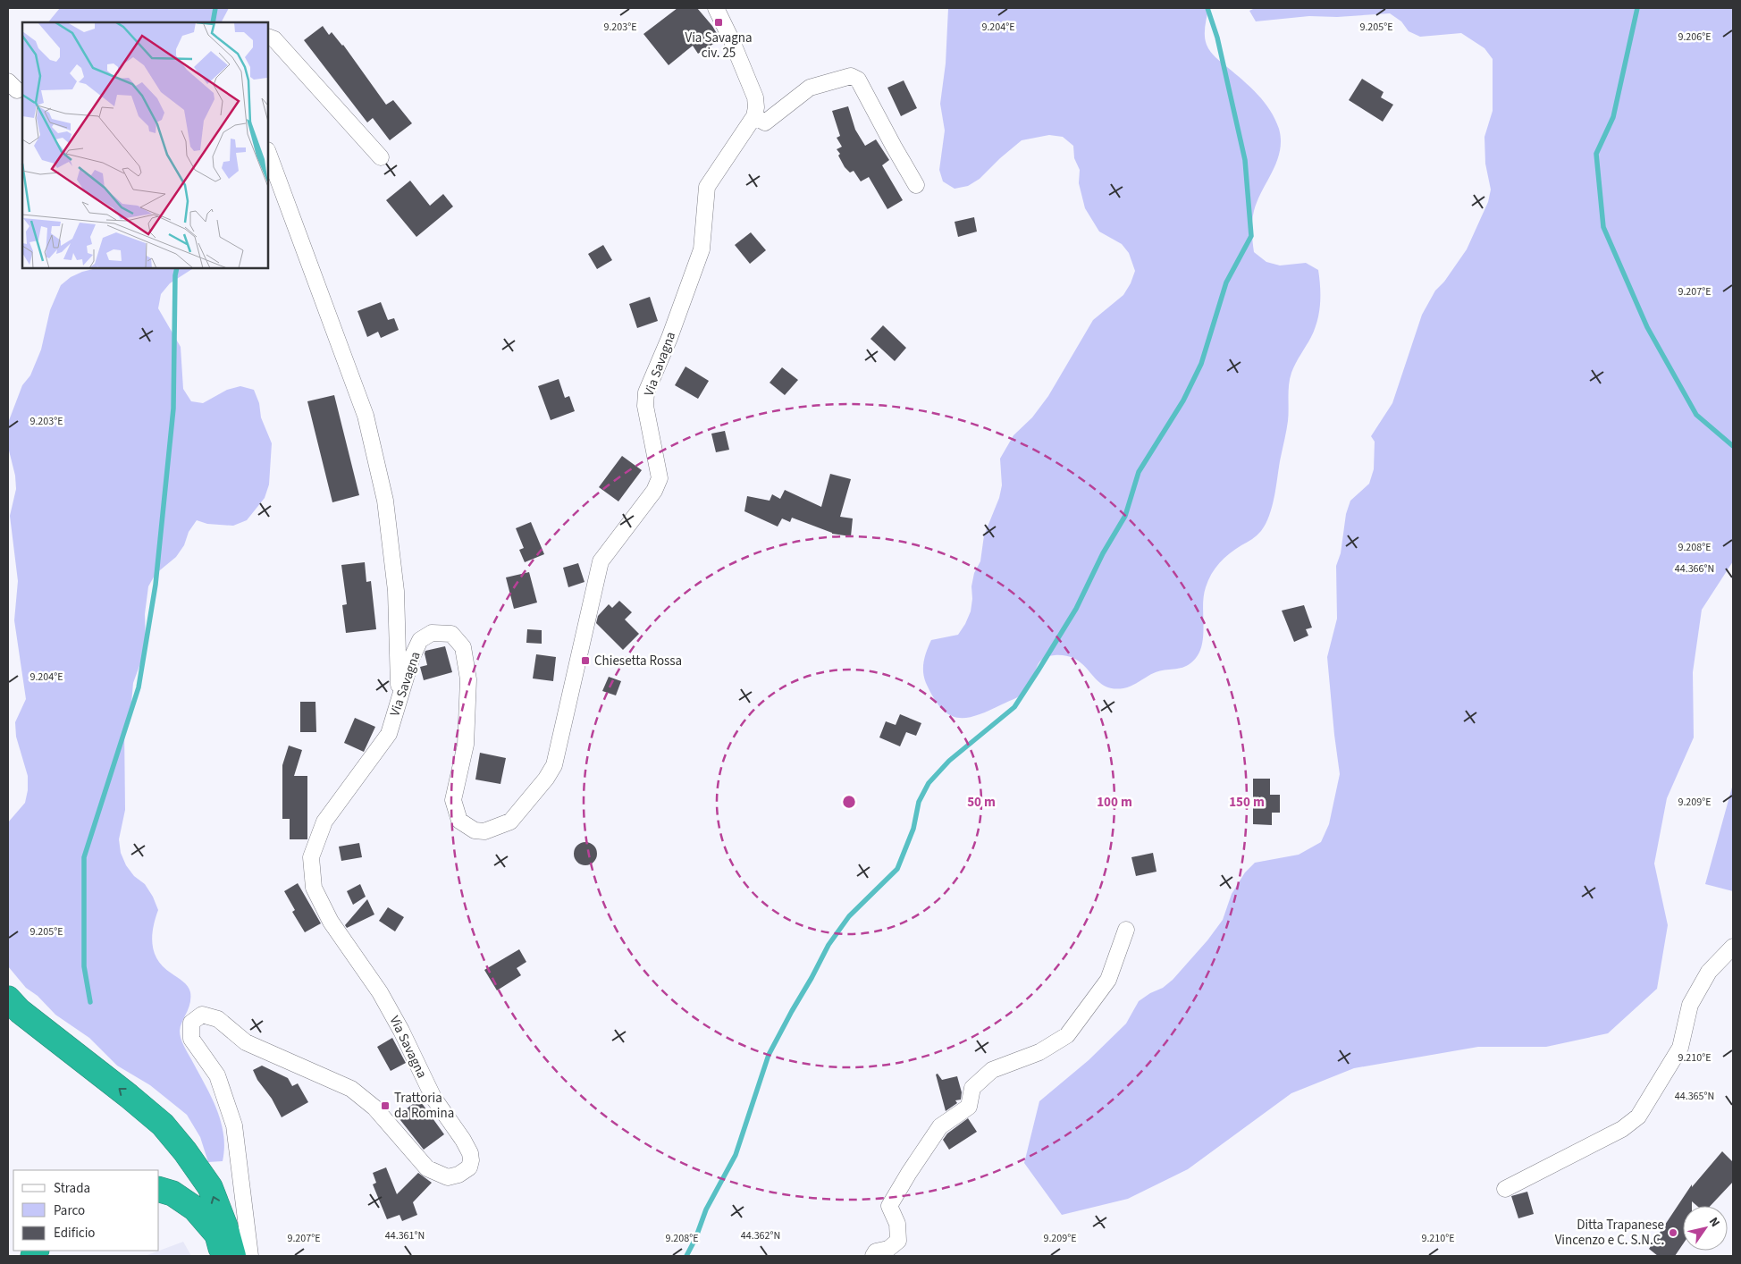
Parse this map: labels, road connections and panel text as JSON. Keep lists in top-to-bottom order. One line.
{"streets":{"street":["Via Savagna"]},"places":{"transit":["Via Savagna civ. 25","Chiesetta Rossa","Trattoria da Romina"],"other":["Ditta Trapanese Vincenzo e C. S.N.C."]},"legend":["Strada","Parco","Edificio"],"north":"top right","coordinates":["9.203°E","9.204°E","9.205°E","9.206°E","9.207°E","9.208°E","44.366°N","9.209°E","9.210°E","44.365°N","44.361°N","44.362°N"],"rings":["50 m","100 m","150 m"]}
